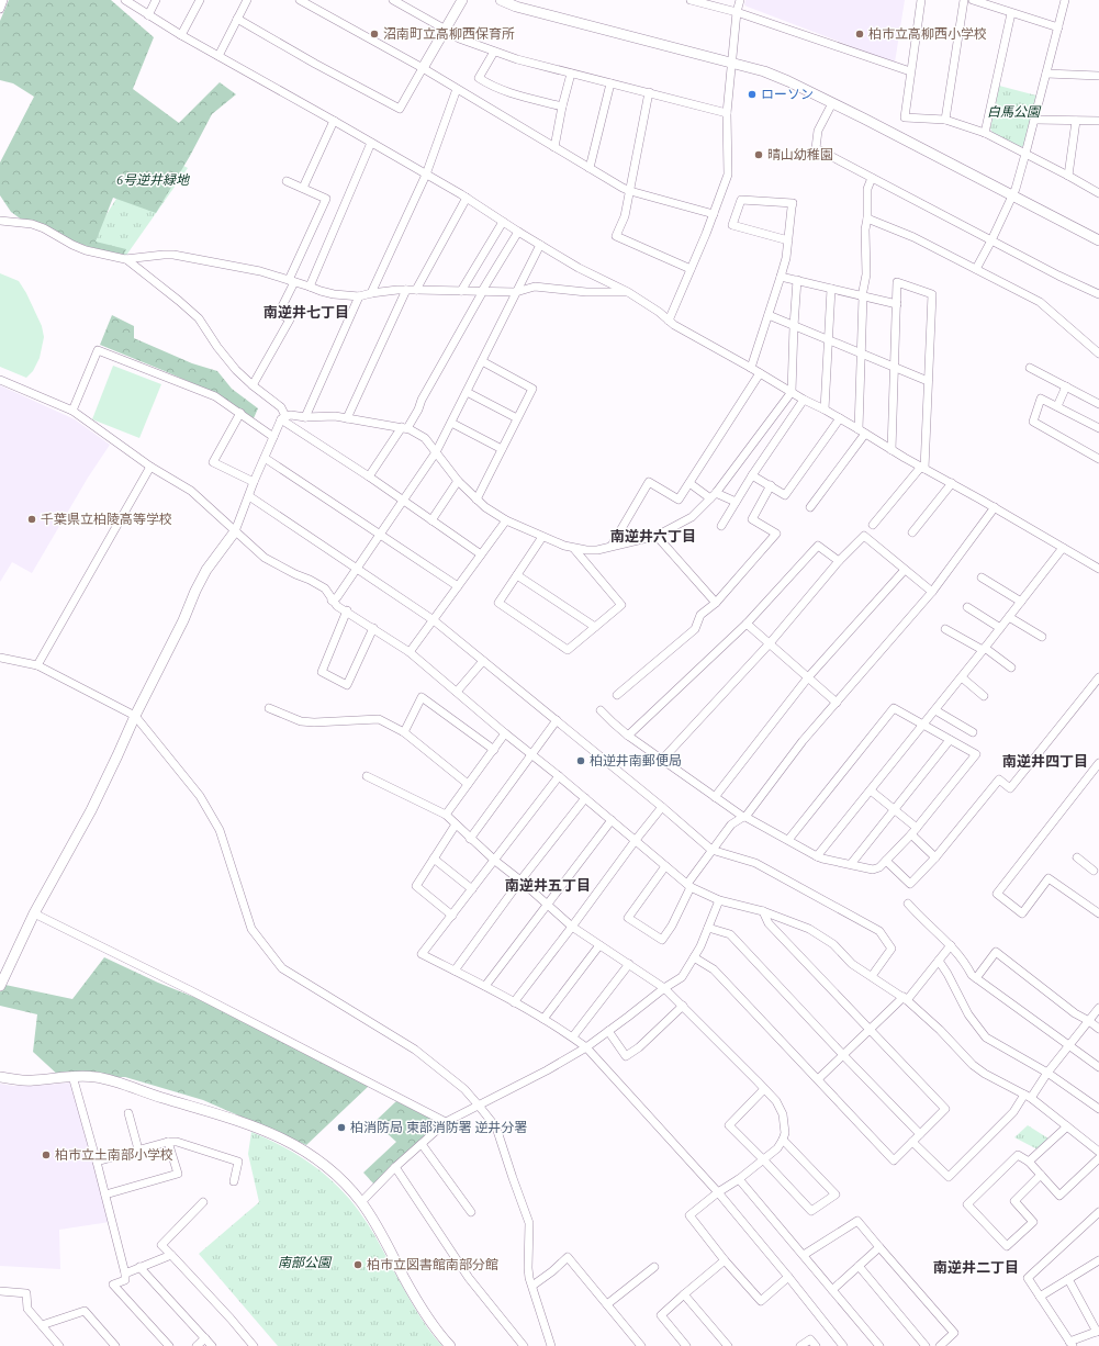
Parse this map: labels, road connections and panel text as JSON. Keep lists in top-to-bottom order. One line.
{"districts":["南逆井七丁目","南逆井六丁目","南逆井四丁目","南逆井五丁目","南逆井二丁目"],"parks":["白馬公園","6号逆井緑地","南部公園"],"places":["沼南町立高柳西保育所","柏市立高柳西小学校","ローソン","晴山幼稚園","千葉県立柏陵高等学校","柏逆井南郵便局","柏消防局 東部消防署 逆井分署","柏市立土南部小学校","柏市立図書館南部分館"]}
